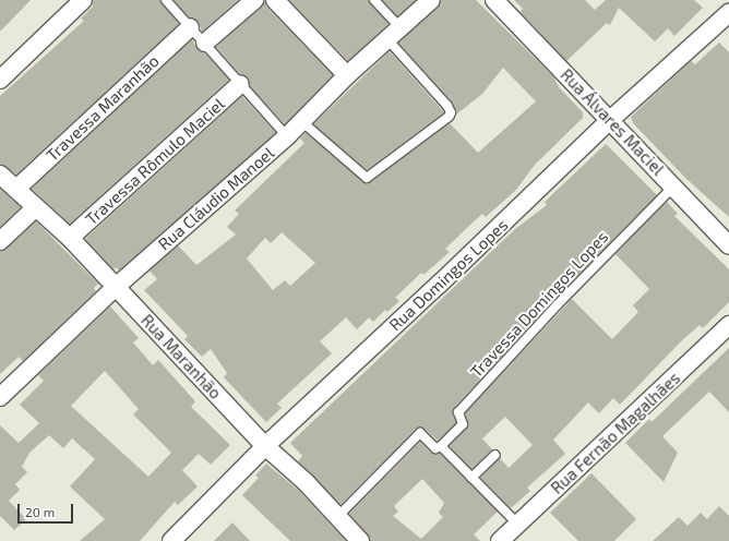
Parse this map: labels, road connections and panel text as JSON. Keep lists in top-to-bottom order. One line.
{"streets":{"street":["Travessa Maranhão","Rua Álvares Maciel","Travessa Rômulo Maciel","Rua Cláudio Manoel","Rua Domingos Lopes","Rua Maranhão","Rua Fernão Magalhães"],"lane":["Travessa Domingos Lopes"]},"crossings":[["Travessa Maranhão","Rua Maranhão"],["Rua Álvares Maciel","Rua Domingos Lopes"],["Rua Álvares Maciel","Travessa Domingos Lopes"],["Travessa Rômulo Maciel","Rua Maranhão"],["Rua Cláudio Manoel","Rua Maranhão"],["Rua Domingos Lopes","Rua Maranhão"]],"scale_bar":"20 m"}
